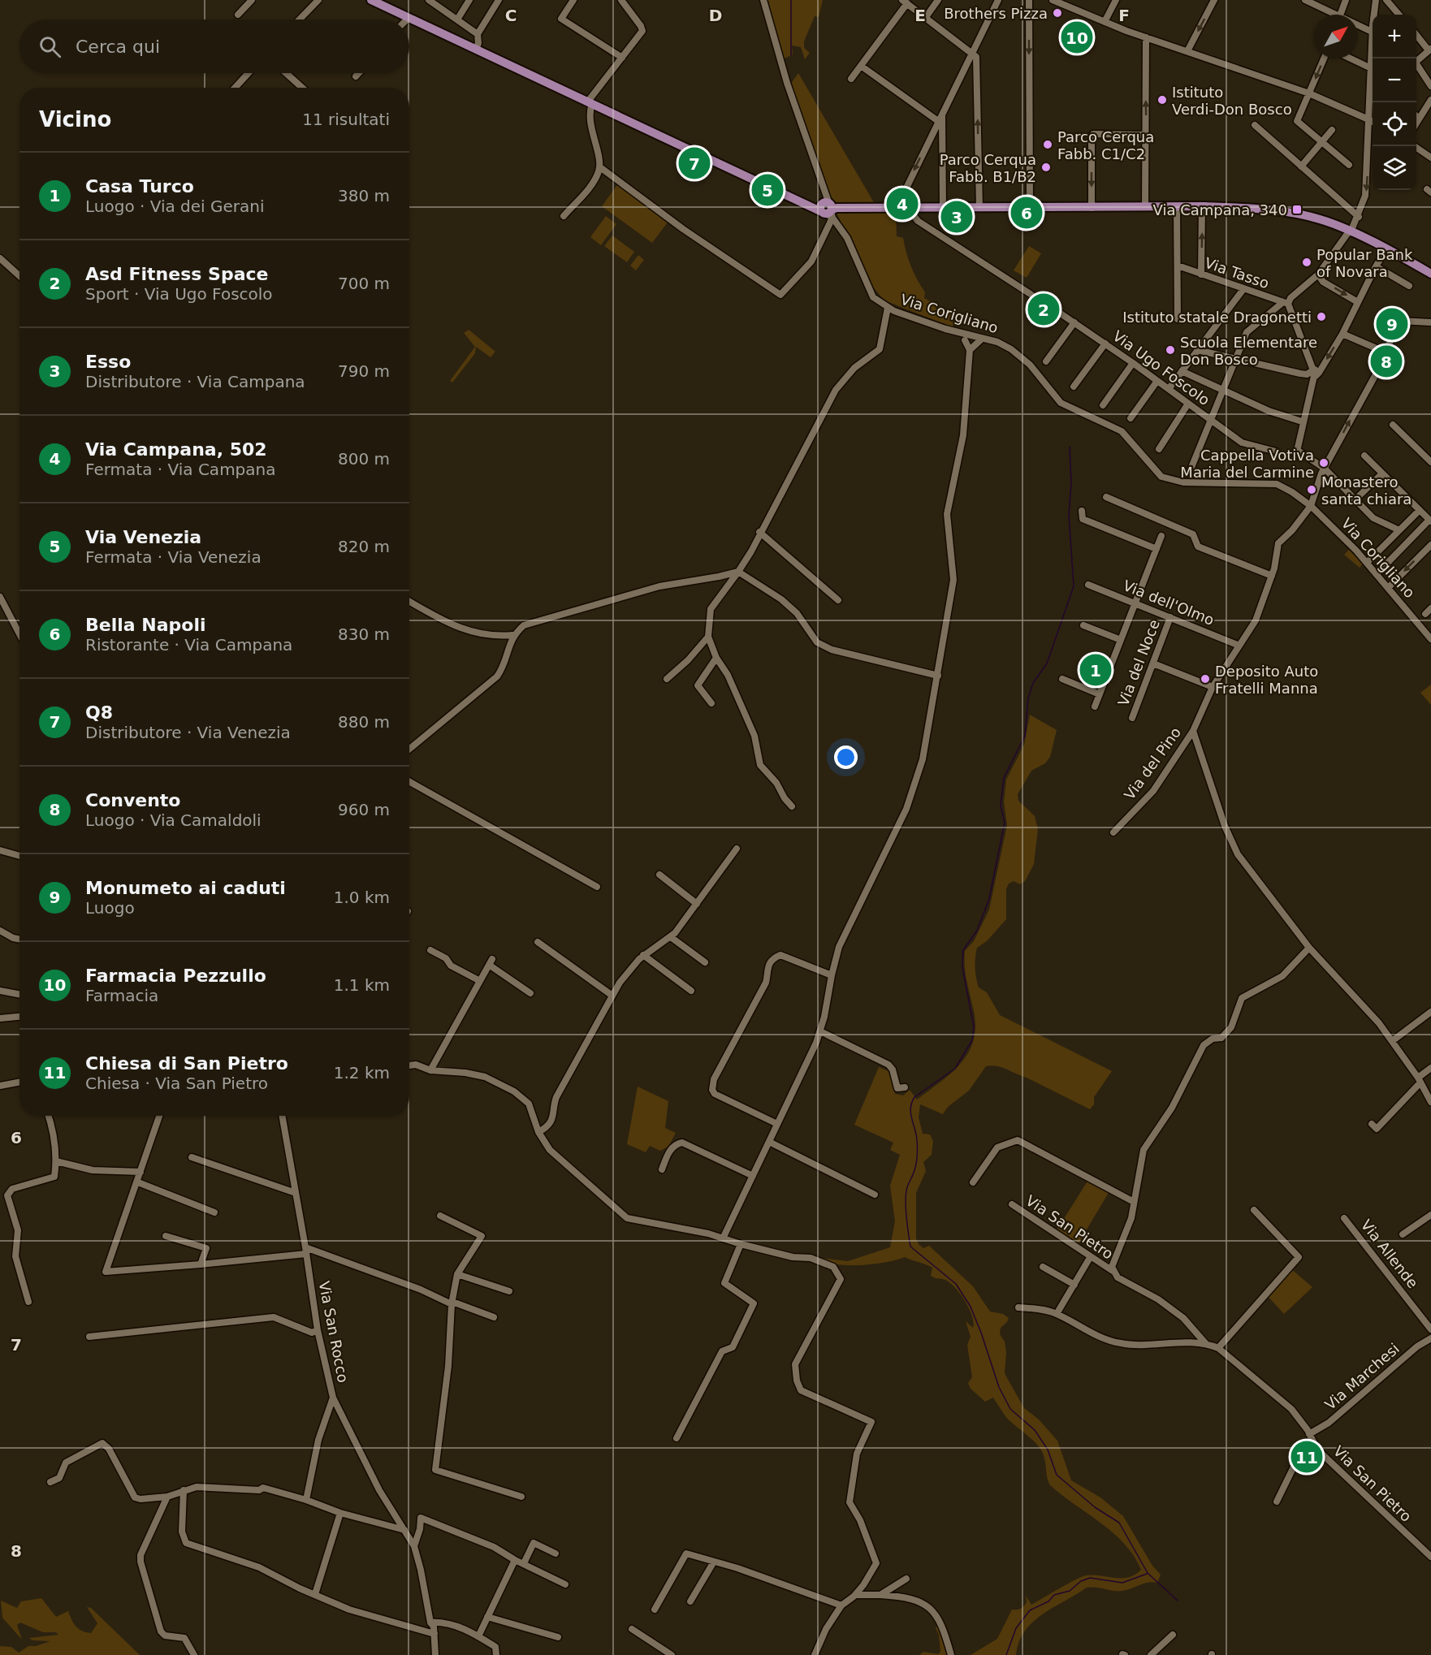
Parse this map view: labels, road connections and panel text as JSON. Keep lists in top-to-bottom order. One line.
{"streets":{"street":["Via Tasso","Via Corigliano","Via Ugo Foscolo","Via dell'Olmo","Via del Noce","Via del Pino","Via San Pietro","Via Allende","Via San Rocco","Via Marchesi"]},"crossings":[["Via Corigliano","Via del Pino"],["Via dell'Olmo","Via del Noce"],["Via dell'Olmo","Via del Pino"],["Via San Pietro","Via Marchesi"]],"places":{"other":["Brothers Pizza","Istituto Verdi-Don Bosco","Parco Cerqua Fabb. C1/C2","Parco Cerqua Fabb. B1/B2","Popular Bank of Novara","Istituto statale Dragonetti","Scuola Elementare Don Bosco","Cappella Votiva Maria del Carmine","Monastero santa chiara","Deposito Auto Fratelli Manna"],"transit":["Via Campana, 340"]},"north":"top right","page":{"map_buttons":["+","−"],"pins":["10","7","5","4","6","3","2","9","8","1","11"],"search":"Cerca qui","heading":["Vicino","11 risultati"],"list":[{"mark":"1","name":"Casa Turco","note":"Luogo · Via dei Gerani","value":"380 m"},{"mark":"2","name":"Asd Fitness Space","note":"Sport · Via Ugo Foscolo","value":"700 m"},{"mark":"3","name":"Esso","note":"Distributore · Via Campana","value":"790 m"},{"mark":"4","name":"Via Campana, 502","note":"Fermata · Via Campana","value":"800 m"},{"mark":"5","name":"Via Venezia","note":"Fermata · Via Venezia","value":"820 m"},{"mark":"6","name":"Bella Napoli","note":"Ristorante · Via Campana","value":"830 m"},{"mark":"7","name":"Q8","note":"Distributore · Via Venezia","value":"880 m"},{"mark":"8","name":"Convento","note":"Luogo · Via Camaldoli","value":"960 m"},{"mark":"9","name":"Monumeto ai caduti","note":"Luogo","value":"1.0 km"},{"mark":"10","name":"Farmacia Pezzullo","note":"Farmacia","value":"1.1 km"},{"mark":"11","name":"Chiesa di San Pietro","note":"Chiesa · Via San Pietro","value":"1.2 km"}]},"grid":{"columns":["C","D","E","F"],"rows":["6","7","8"]}}
